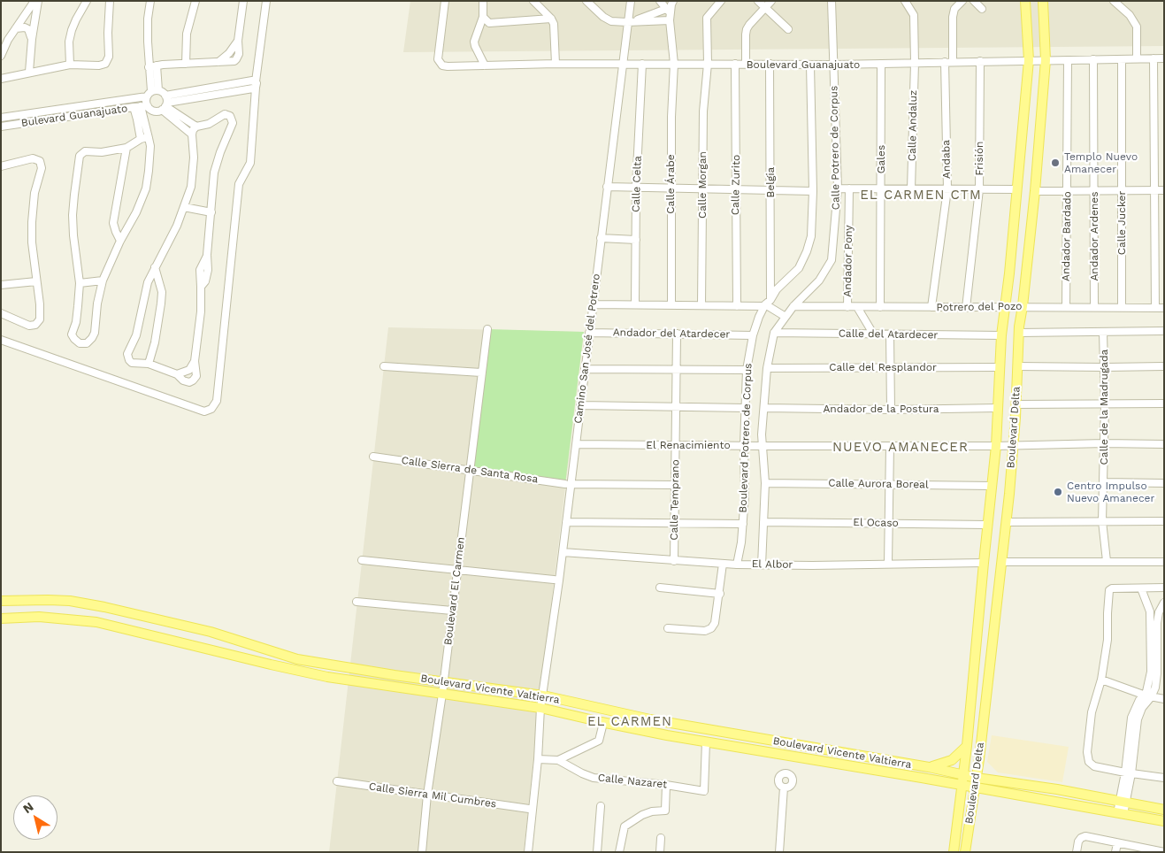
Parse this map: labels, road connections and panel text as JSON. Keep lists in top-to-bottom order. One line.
{"streets":{"main road":["Boulevard Delta","Boulevard Vicente Valtierra"],"street":["Boulevard Guanajuato","Bulevard Guanajuato","Calle Andaluz","Calle Potrero de Corpus","Frisión","Gales","Andaba","Belgia","Calle Celta","Calle Árabe","Calle Morgan","Calle Zurito","Calle Jucker","Andador Bardado","Andador Ardenes","Andador Pony","Potrero del Pozo","Andador del Atardecer","Calle del Atardecer","Camino San José del Potrero","Calle del Resplandor","Calle de la Madrugada","Andador de la Postura","Boulevard Potrero de Corpus","El Renacimiento","Calle Sierra de Santa Rosa","Calle Aurora Boreal","Calle Temprano","El Ocaso","El Albor","Boulevard El Carmen","Calle Nazaret","Calle Sierra Mil Cumbres"]},"crossings":[["Boulevard Guanajuato","Calle Andaluz"],["Boulevard Guanajuato","Calle Potrero de Corpus"],["Boulevard Guanajuato","Frisión"],["Boulevard Guanajuato","Gales"],["Boulevard Guanajuato","Andaba"],["Boulevard Guanajuato","Belgia"],["Boulevard Guanajuato","Calle Celta"],["Boulevard Guanajuato","Calle Árabe"],["Boulevard Guanajuato","Calle Morgan"],["Boulevard Guanajuato","Calle Zurito"],["Boulevard Guanajuato","Calle Jucker"],["Boulevard Guanajuato","Andador Bardado"],["Boulevard Guanajuato","Andador Ardenes"],["Boulevard Guanajuato","Camino San José del Potrero"],["Boulevard Guanajuato","Boulevard Delta"],["Boulevard Guanajuato","Boulevard Potrero de Corpus"],["Calle Potrero de Corpus","Potrero del Pozo"],["Calle Potrero de Corpus","Calle del Atardecer"],["Calle Potrero de Corpus","Calle del Resplandor"],["Calle Potrero de Corpus","Andador de la Postura"],["Calle Potrero de Corpus","El Renacimiento"],["Calle Potrero de Corpus","Calle Aurora Boreal"],["Calle Potrero de Corpus","El Ocaso"],["Calle Potrero de Corpus","El Albor"],["Frisión","Potrero del Pozo"],["Gales","Potrero del Pozo"],["Andaba","Potrero del Pozo"],["Belgia","Boulevard Potrero de Corpus"],["Calle Jucker","Potrero del Pozo"],["Andador Bardado","Potrero del Pozo"],["Andador Ardenes","Potrero del Pozo"],["Andador Pony","Potrero del Pozo"],["Potrero del Pozo","Boulevard Delta"],["Andador del Atardecer","Camino San José del Potrero"],["Andador del Atardecer","Boulevard Potrero de Corpus"],["Andador del Atardecer","Calle Temprano"],["Calle del Atardecer","Boulevard Delta"],["Camino San José del Potrero","El Renacimiento"],["Camino San José del Potrero","Calle Sierra de Santa Rosa"],["Camino San José del Potrero","El Albor"],["Camino San José del Potrero","Boulevard Vicente Valtierra"],["Camino San José del Potrero","Calle Nazaret"],["Calle del Resplandor","Boulevard Delta"],["Calle de la Madrugada","El Renacimiento"],["Andador de la Postura","Boulevard Delta"],["Boulevard Delta","El Renacimiento"],["Boulevard Delta","Calle Aurora Boreal"],["Boulevard Delta","El Ocaso"],["Boulevard Delta","El Albor"],["Boulevard Delta","Boulevard Vicente Valtierra"],["Boulevard Potrero de Corpus","El Renacimiento"],["Boulevard Potrero de Corpus","El Albor"],["El Renacimiento","Calle Temprano"],["Calle Sierra de Santa Rosa","Boulevard El Carmen"],["Calle Temprano","El Albor"],["Boulevard El Carmen","Boulevard Vicente Valtierra"],["Boulevard El Carmen","Calle Sierra Mil Cumbres"],["Boulevard Vicente Valtierra","Calle Nazaret"]],"districts":["EL CARMEN CTM","NUEVO AMANECER","EL CARMEN"],"places":["Templo Nuevo Amanecer","Centro Impulso Nuevo Amanecer"],"north":"top left"}
